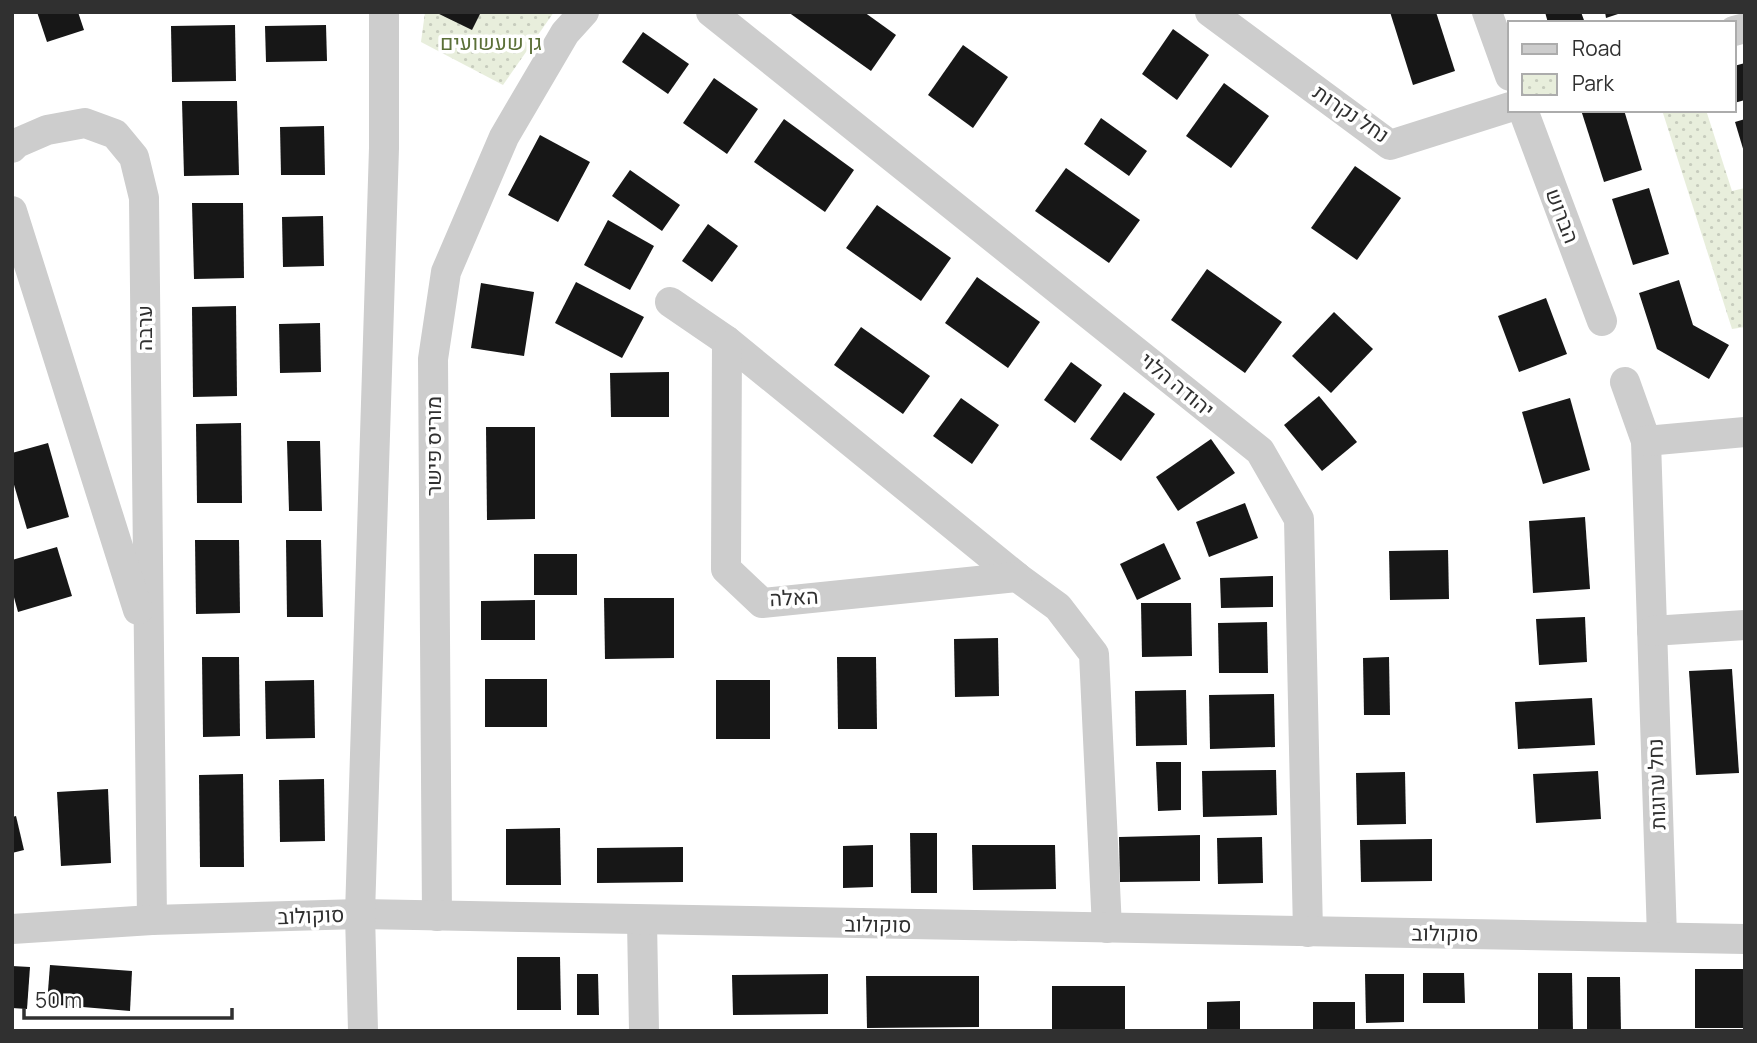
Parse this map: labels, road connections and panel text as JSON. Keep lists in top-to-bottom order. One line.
{"streets":{"street":["נחל נקרות","הברוש","ערבה","יהודה הלוי","מוריס פישר","האלה","נחל ערוגות","סוקולוב"]},"crossings":[["ערבה","סוקולוב"],["יהודה הלוי","סוקולוב"],["מוריס פישר","סוקולוב"],["נחל ערוגות","סוקולוב"]],"parks":["גן שעשועים"],"legend":["Road","Park"],"scale_bar":"50 m"}
